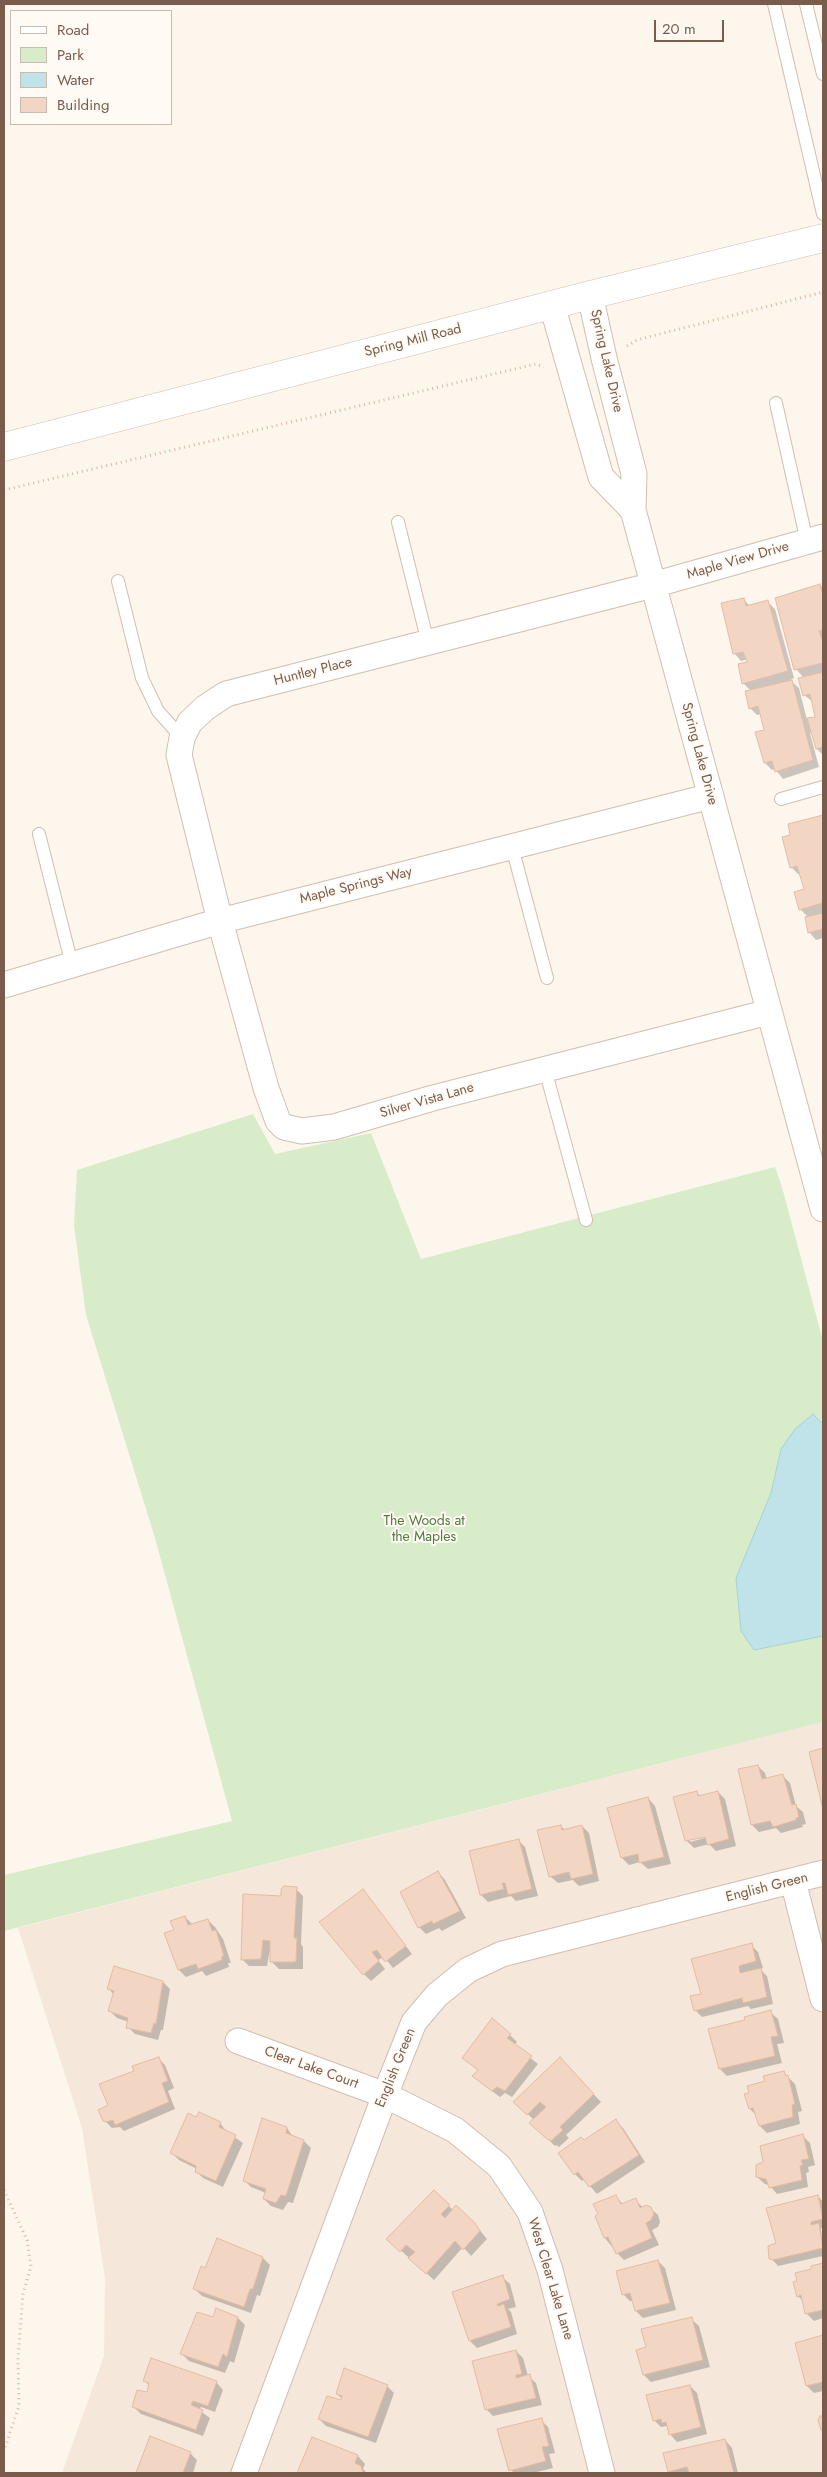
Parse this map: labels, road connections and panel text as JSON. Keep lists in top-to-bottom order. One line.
{"streets":{"street":["Spring Mill Road","Spring Lake Drive","Maple View Drive","Huntley Place","Maple Springs Way","Silver Vista Lane","English Green","Clear Lake Court","West Clear Lake Lane"]},"crossings":[["Spring Mill Road","Spring Lake Drive"],["Spring Lake Drive","Maple View Drive"],["Spring Lake Drive","Huntley Place"],["Spring Lake Drive","Maple Springs Way"],["Spring Lake Drive","Silver Vista Lane"],["Maple View Drive","Huntley Place"],["Huntley Place","Maple Springs Way"],["Huntley Place","Silver Vista Lane"],["Maple Springs Way","Silver Vista Lane"],["English Green","Clear Lake Court"],["English Green","West Clear Lake Lane"],["Clear Lake Court","West Clear Lake Lane"]],"parks":["The Woods at the Maples"],"legend":["Road","Park","Water","Building"],"scale_bar":"20 m"}
